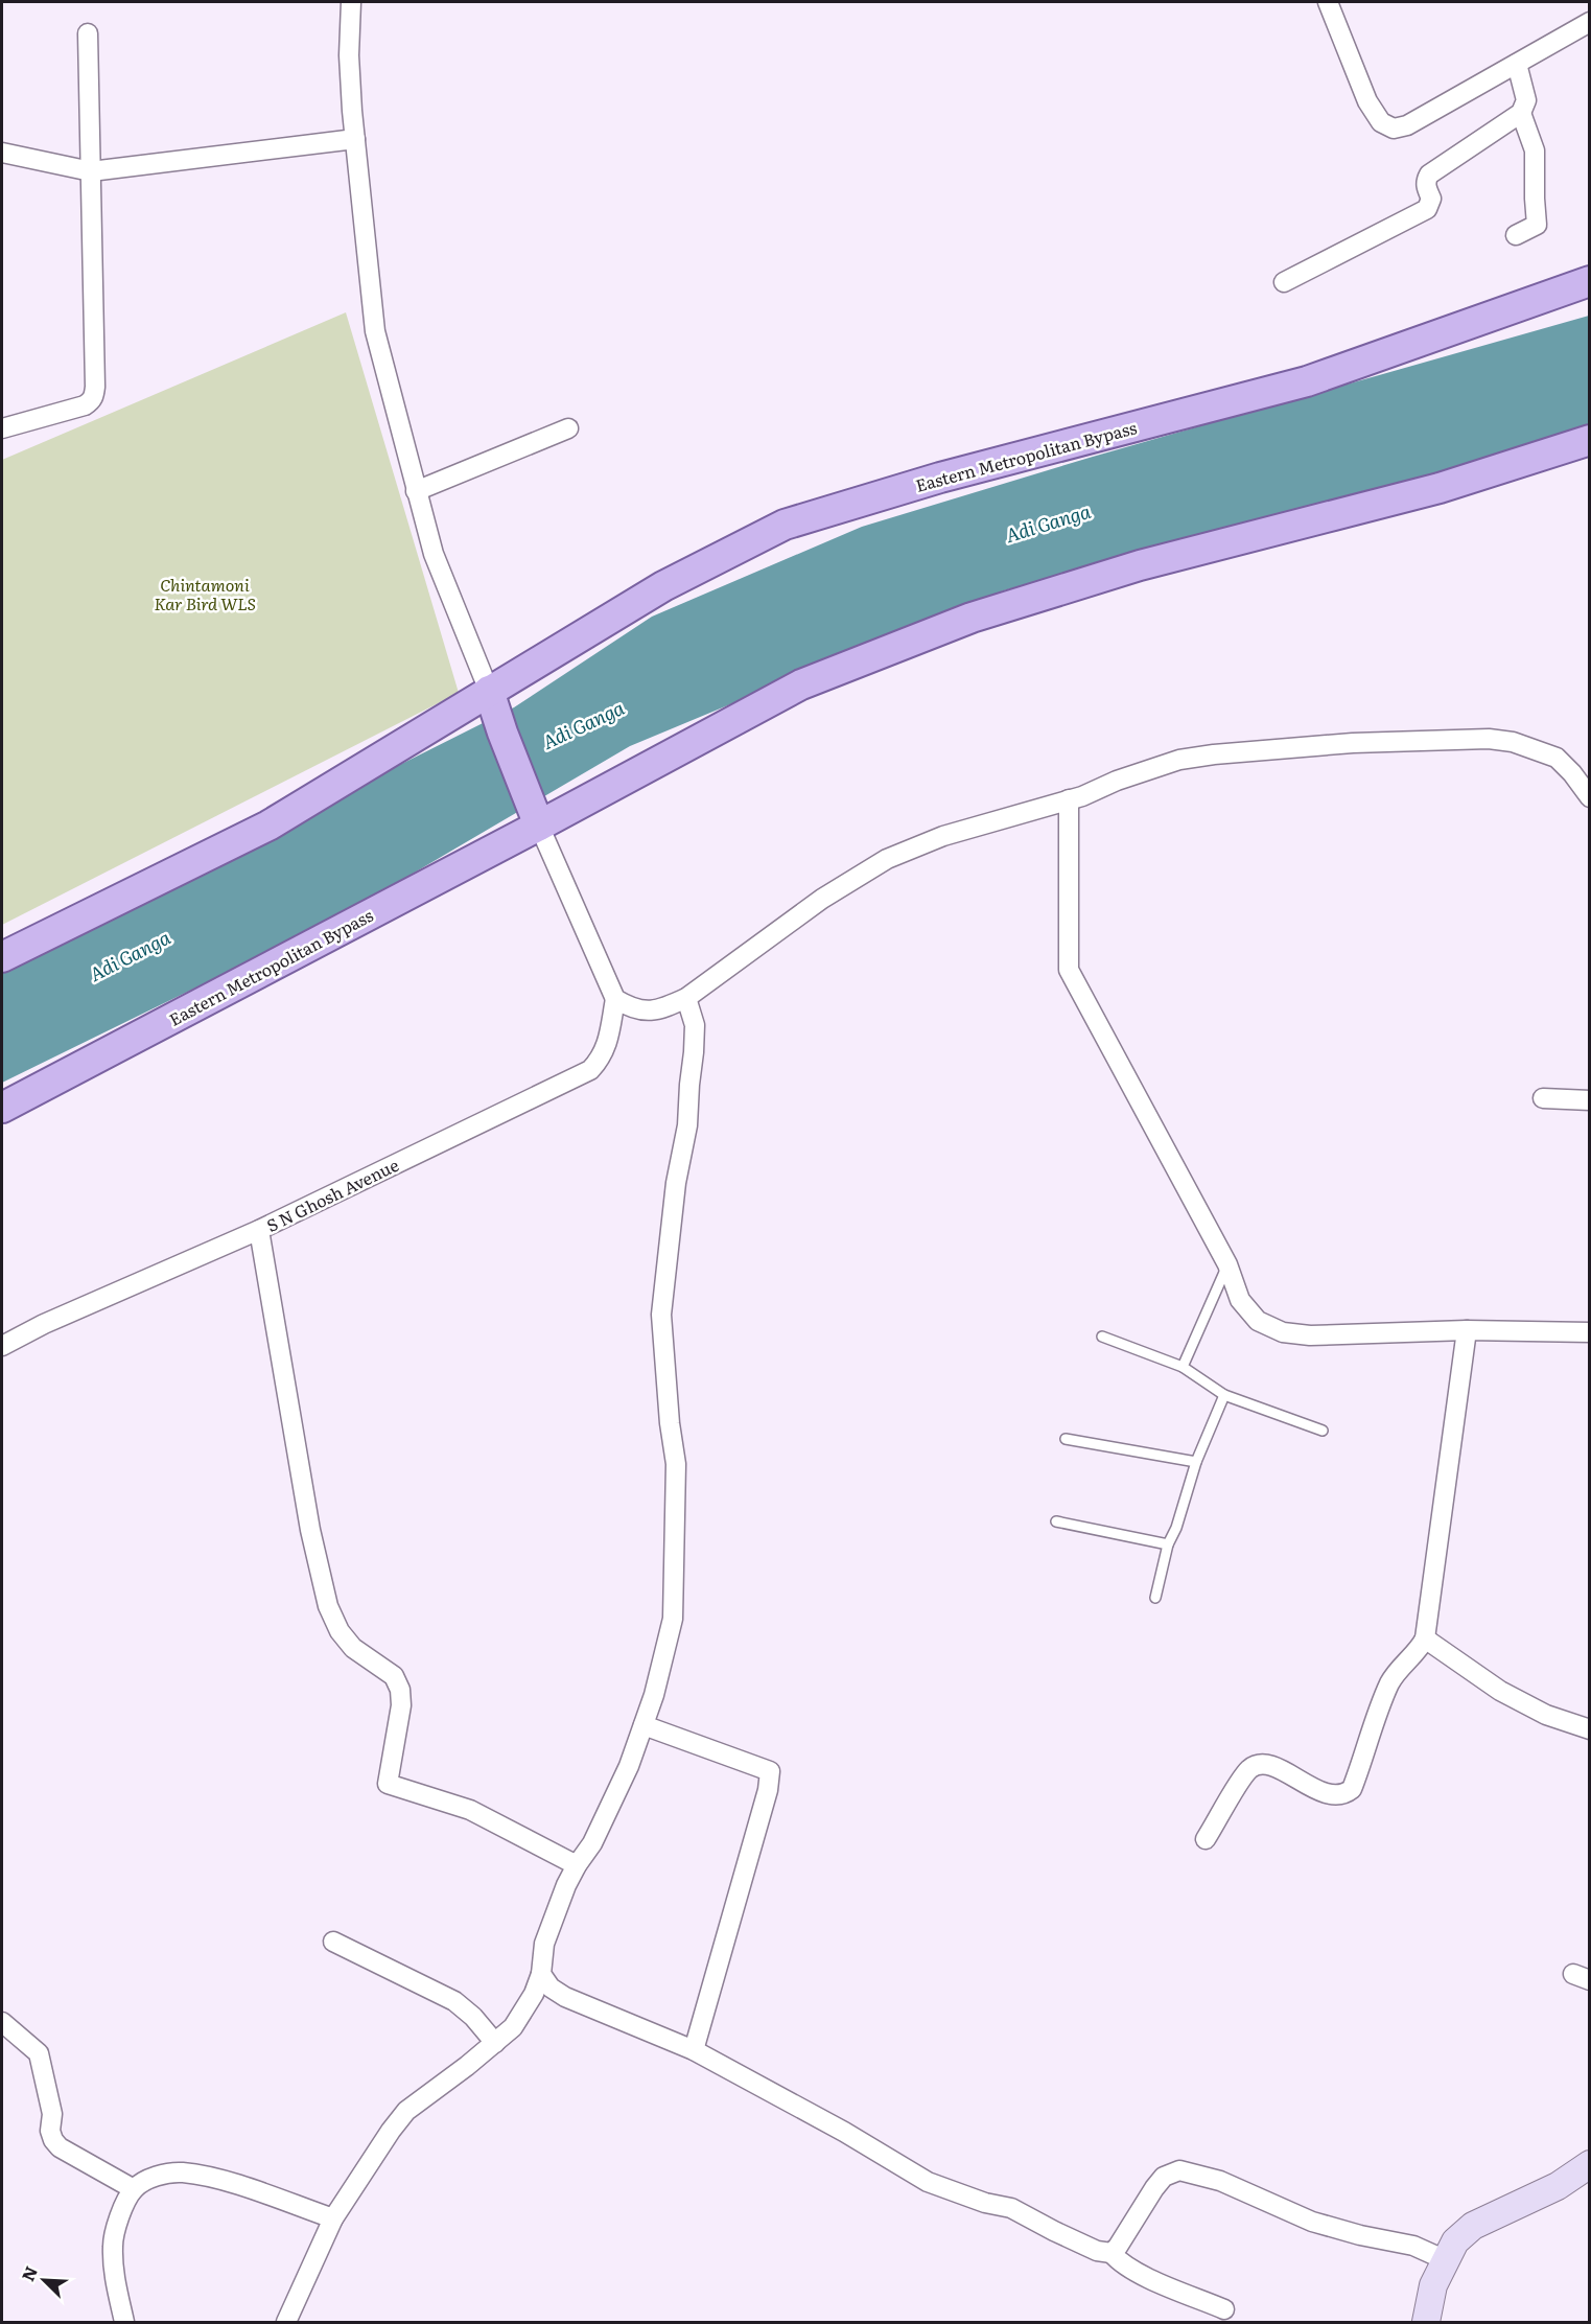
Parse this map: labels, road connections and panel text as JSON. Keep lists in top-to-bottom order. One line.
{"streets":{"main road":["Eastern Metropolitan Bypass"],"street":["S N Ghosh Avenue"]},"water":["Adi Ganga"],"parks":["Chintamoni Kar Bird WLS"],"north":"top left"}
